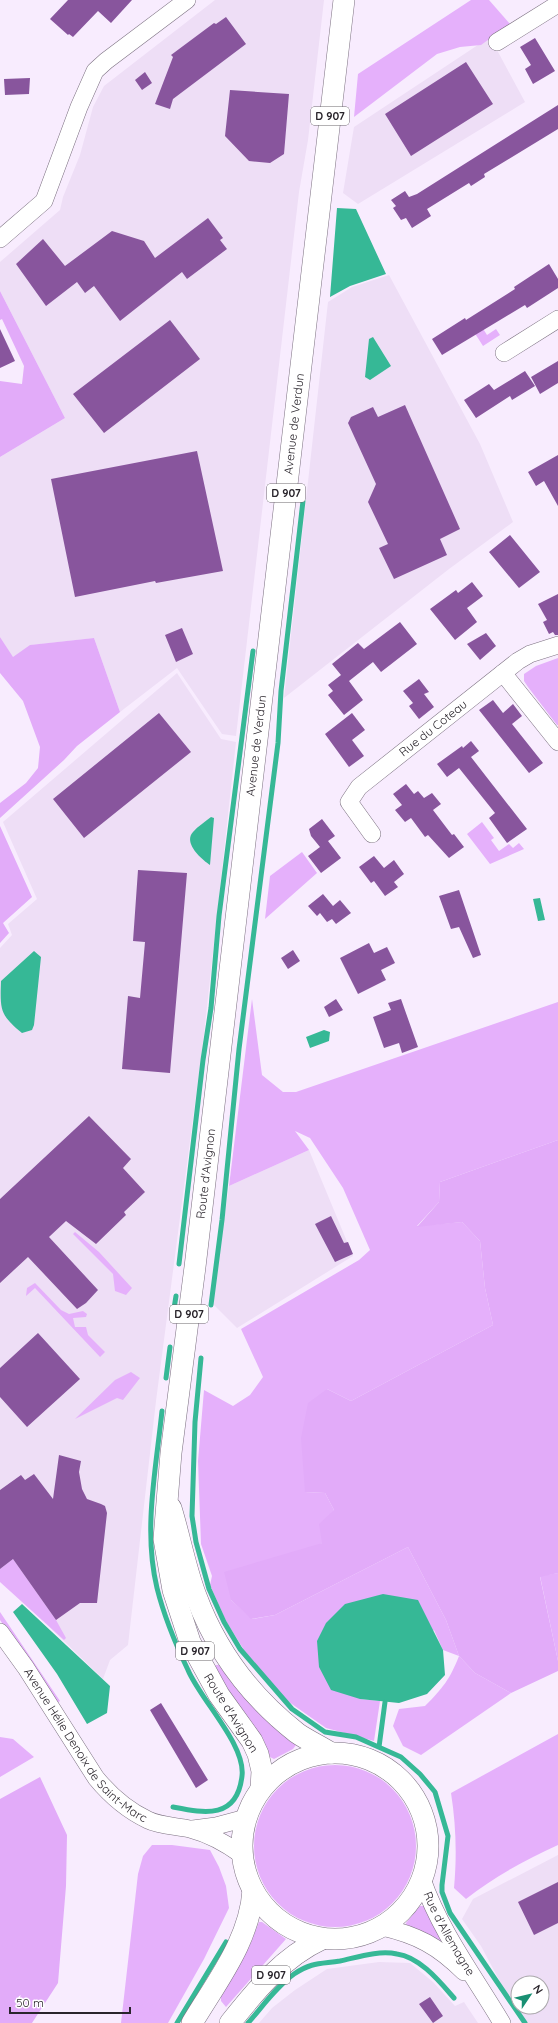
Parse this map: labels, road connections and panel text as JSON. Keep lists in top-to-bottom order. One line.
{"streets":{"main road":["D 907","Avenue de Verdun","Route d'Avignon"],"street":["Rue du Coteau","Avenue Hélie Denoix de Saint-Marc","Rue d'Allemagne"]},"crossings":[["D 907","Route d'Avignon"],["D 907","Avenue Hélie Denoix de Saint-Marc"],["D 907","Rue d'Allemagne"],["Avenue de Verdun","Route d'Avignon"]],"scale_bar":"50 m","north":"top right"}
